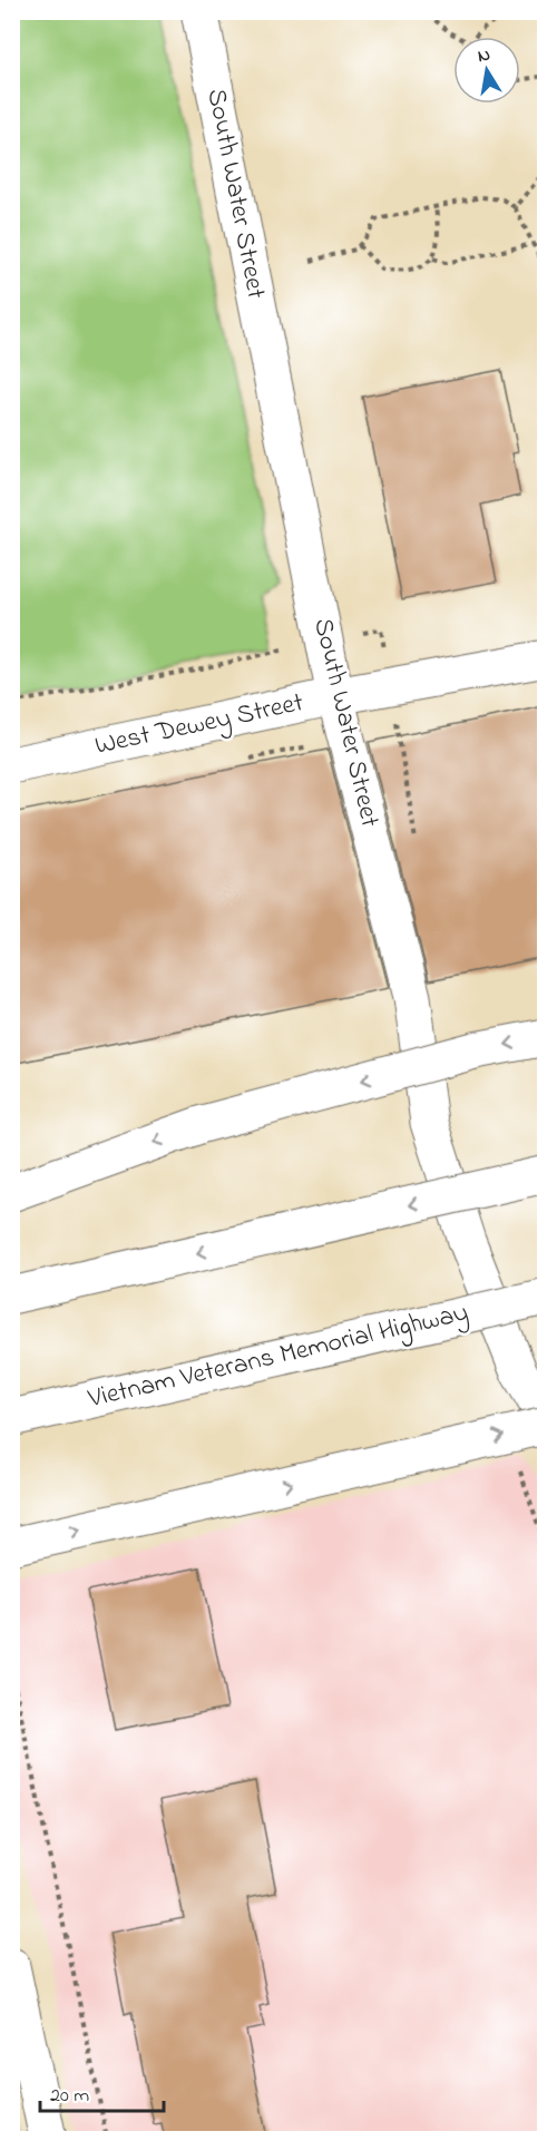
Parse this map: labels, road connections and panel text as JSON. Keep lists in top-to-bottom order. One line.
{"streets":{"main road":["South Water Street","West Dewey Street","Vietnam Veterans Memorial Highway"]},"crossings":[["South Water Street","West Dewey Street"]],"scale_bar":"20 m","north":"top"}
